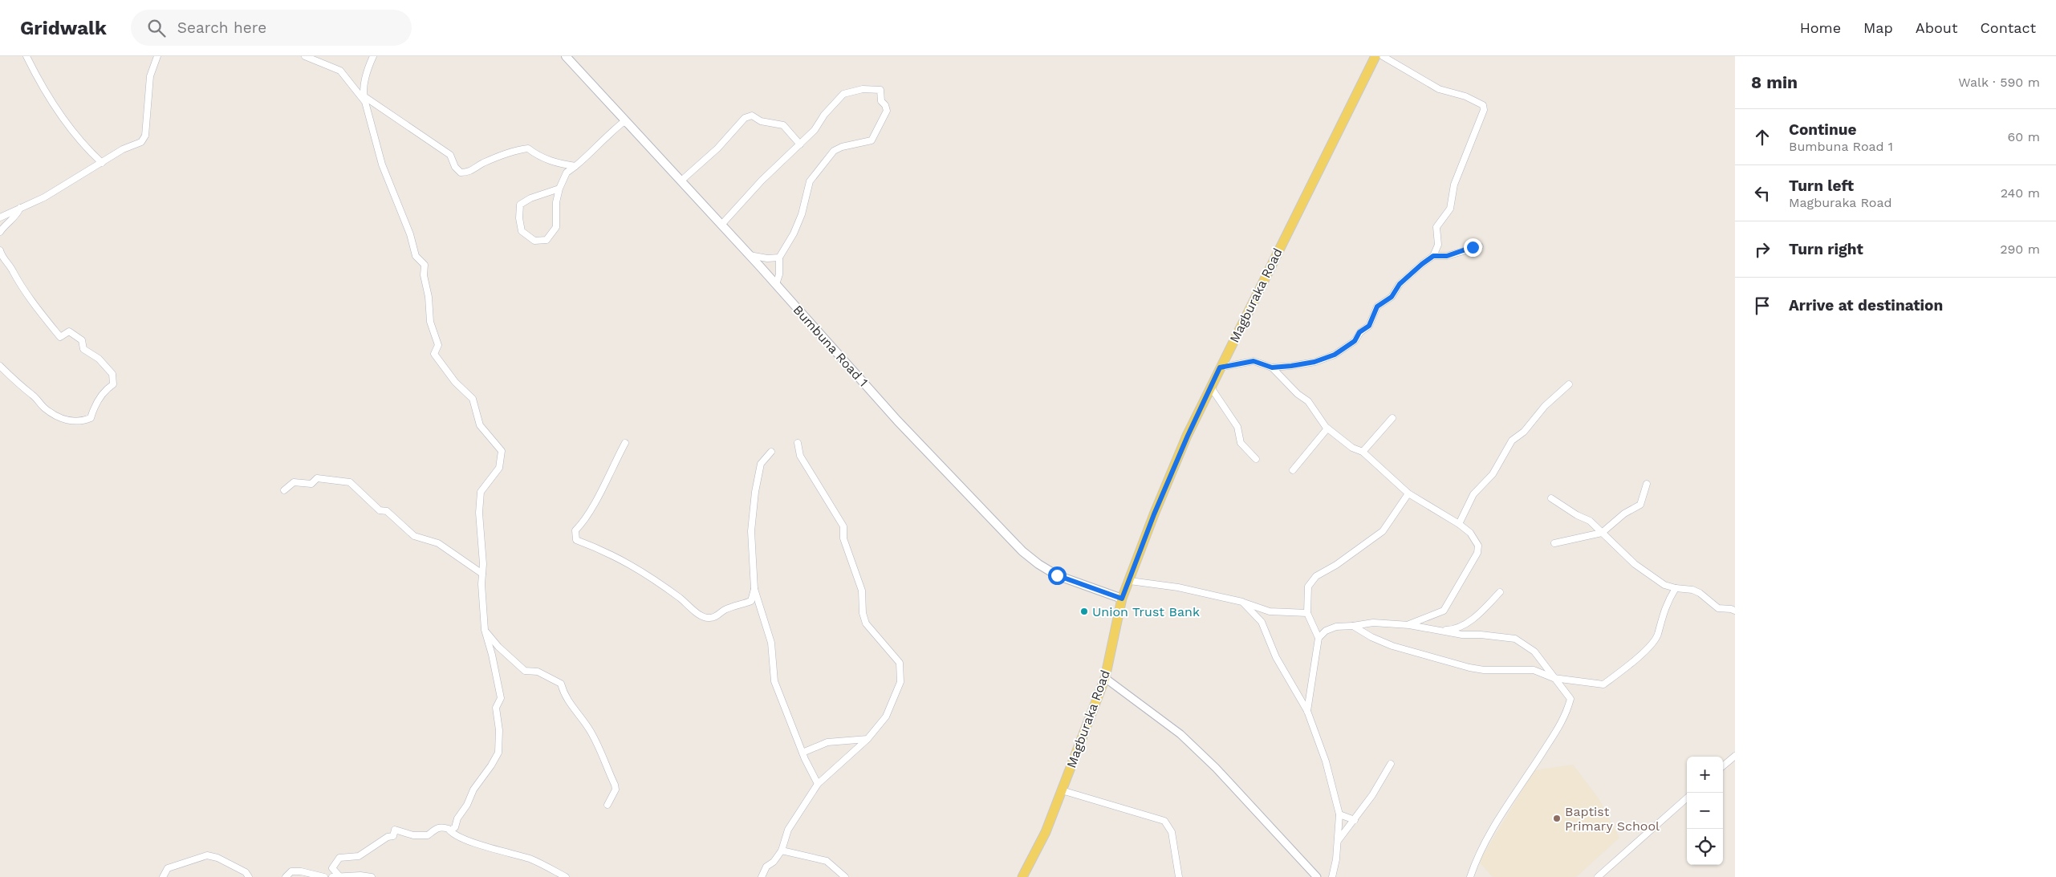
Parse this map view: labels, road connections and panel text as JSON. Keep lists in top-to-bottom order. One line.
{"streets":{"main road":["Magburaka Road","Bumbuna Road 1"]},"crossings":[["Magburaka Road","Bumbuna Road 1"]],"places":["Union Trust Bank","Baptist Primary School"],"page":{"header":"Gridwalk","search":"Search here","nav":["Home","Map","About","Contact"],"heading":["8 min","Walk · 590 m"],"list":[["Continue","Bumbuna Road 1","60 m"],["Turn left","Magburaka Road","240 m"],["Turn right","290 m"],"Arrive at destination"],"map_buttons":["+","−"]}}
